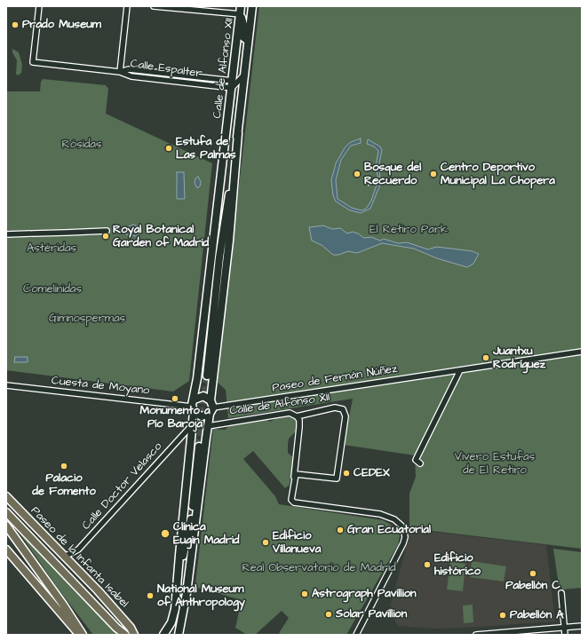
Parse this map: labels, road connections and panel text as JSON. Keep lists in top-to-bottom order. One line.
{"streets":{"main road":["Calle de Alfonso XII","Paseo de la Infanta Isabel"],"street":["Calle Espalter","Paseo de Fernán Núñez","Cuesta de Moyano","Calle Doctor Velasco"]},"crossings":[["Calle de Alfonso XII","Calle Espalter"],["Calle de Alfonso XII","Paseo de Fernán Núñez"],["Calle de Alfonso XII","Cuesta de Moyano"],["Calle de Alfonso XII","Calle Doctor Velasco"],["Calle Doctor Velasco","Paseo de la Infanta Isabel"]],"parks":["Rósidas","El Retiro Park","Astéridas","Comelínidas","Gimnospermas","Vivero Estufas de El Retiro","Real Observatorio de Madrid"],"places":["Prado Museum","Estufa de Las Palmas","Bosque del Recuerdo","Centro Deportivo Municipal La Chopera","Royal Botanical Garden of Madrid","Juantxu Rodríguez","Monumento a Pío Baroja","Palacio de Fomento","CEDEX","Gran Ecuatorial","Clínica Eugin Madrid","Edificio Villanueva","Edificio histórico","Pabellón C","Astrograph Pavillion","National Museum of Anthropology","Solar Pavillion","Pabellón A"]}
